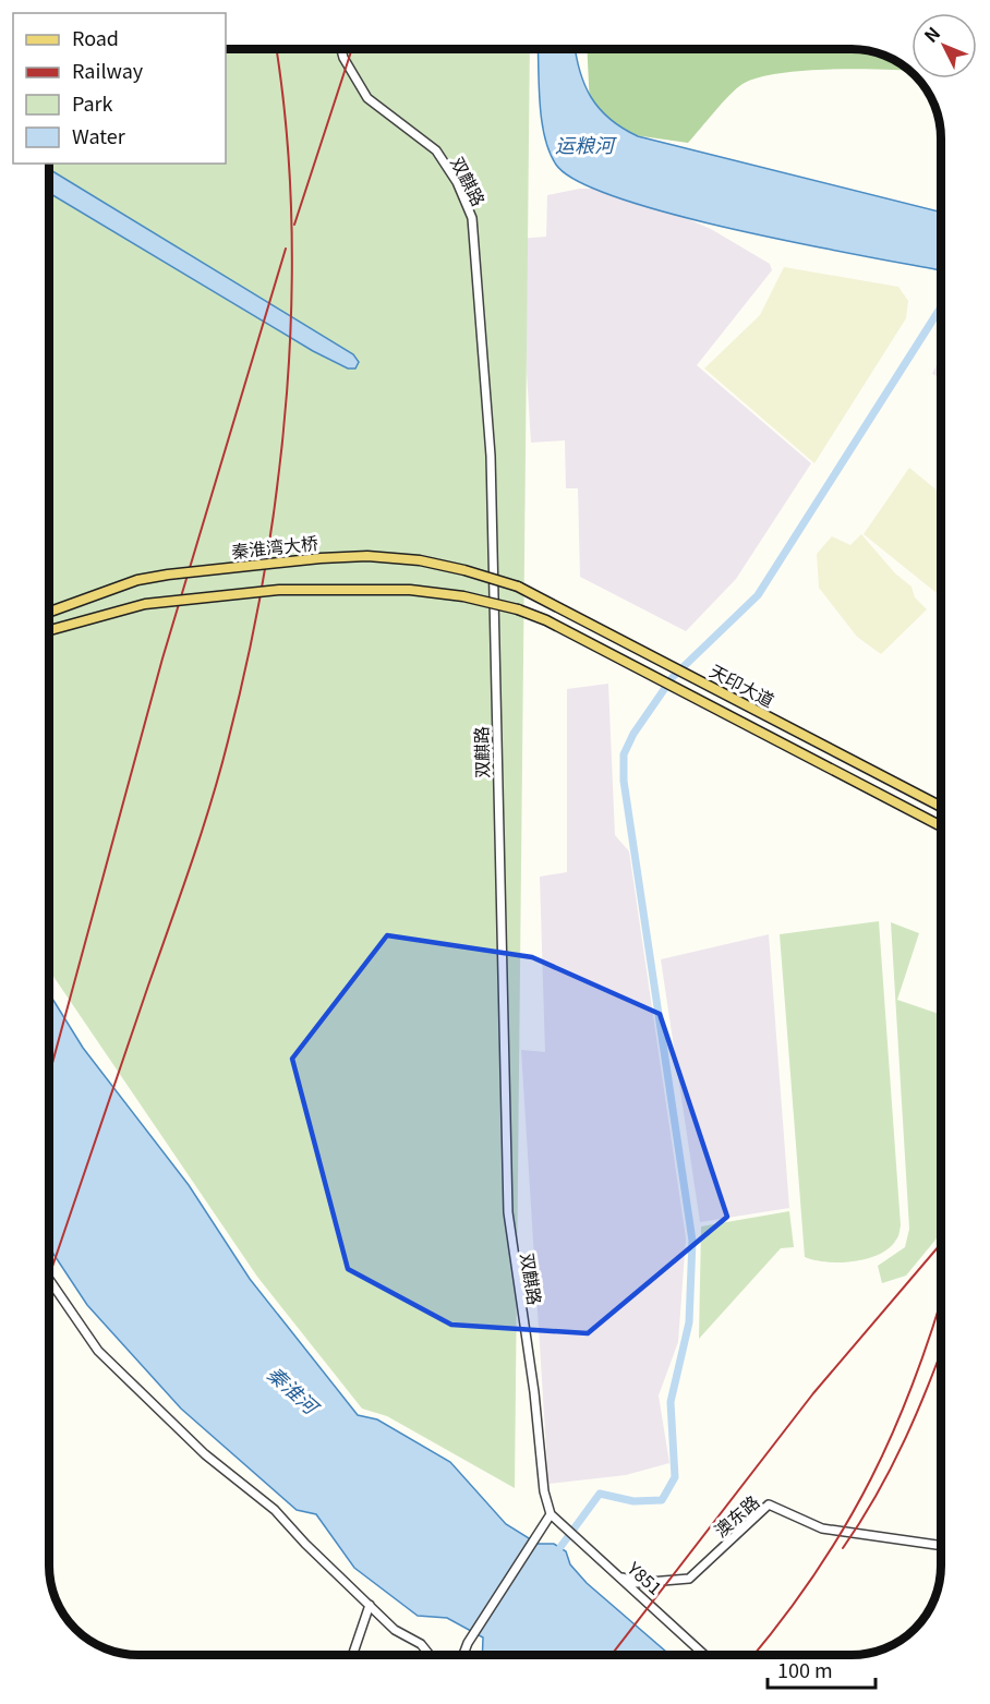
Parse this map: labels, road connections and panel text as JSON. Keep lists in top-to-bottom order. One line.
{"streets":{"main road":["秦淮湾大桥","天印大道"],"street":["双麒路","澳东路","Y851"]},"crossings":[["双麒路","Y851"],["秦淮湾大桥","天印大道"],["澳东路","Y851"]],"water":["运粮河","秦淮河"],"legend":["Road","Railway","Park","Water"],"scale_bar":"100 m","north":"top left"}
